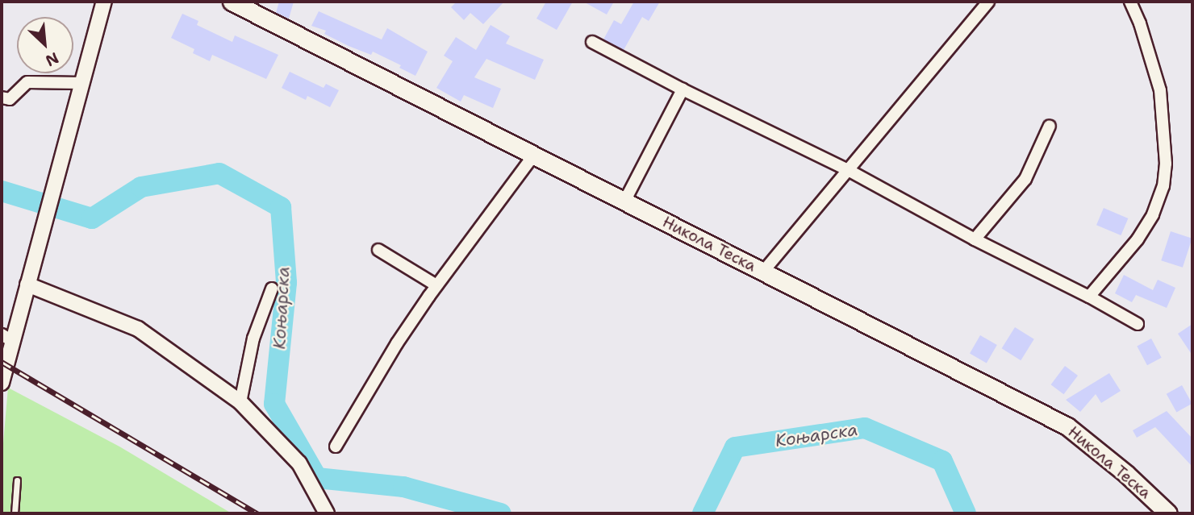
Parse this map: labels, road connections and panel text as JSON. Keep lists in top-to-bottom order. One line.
{"streets":{"main road":["Никола Теска"]},"water":["Коњарска"],"north":"bottom right"}
